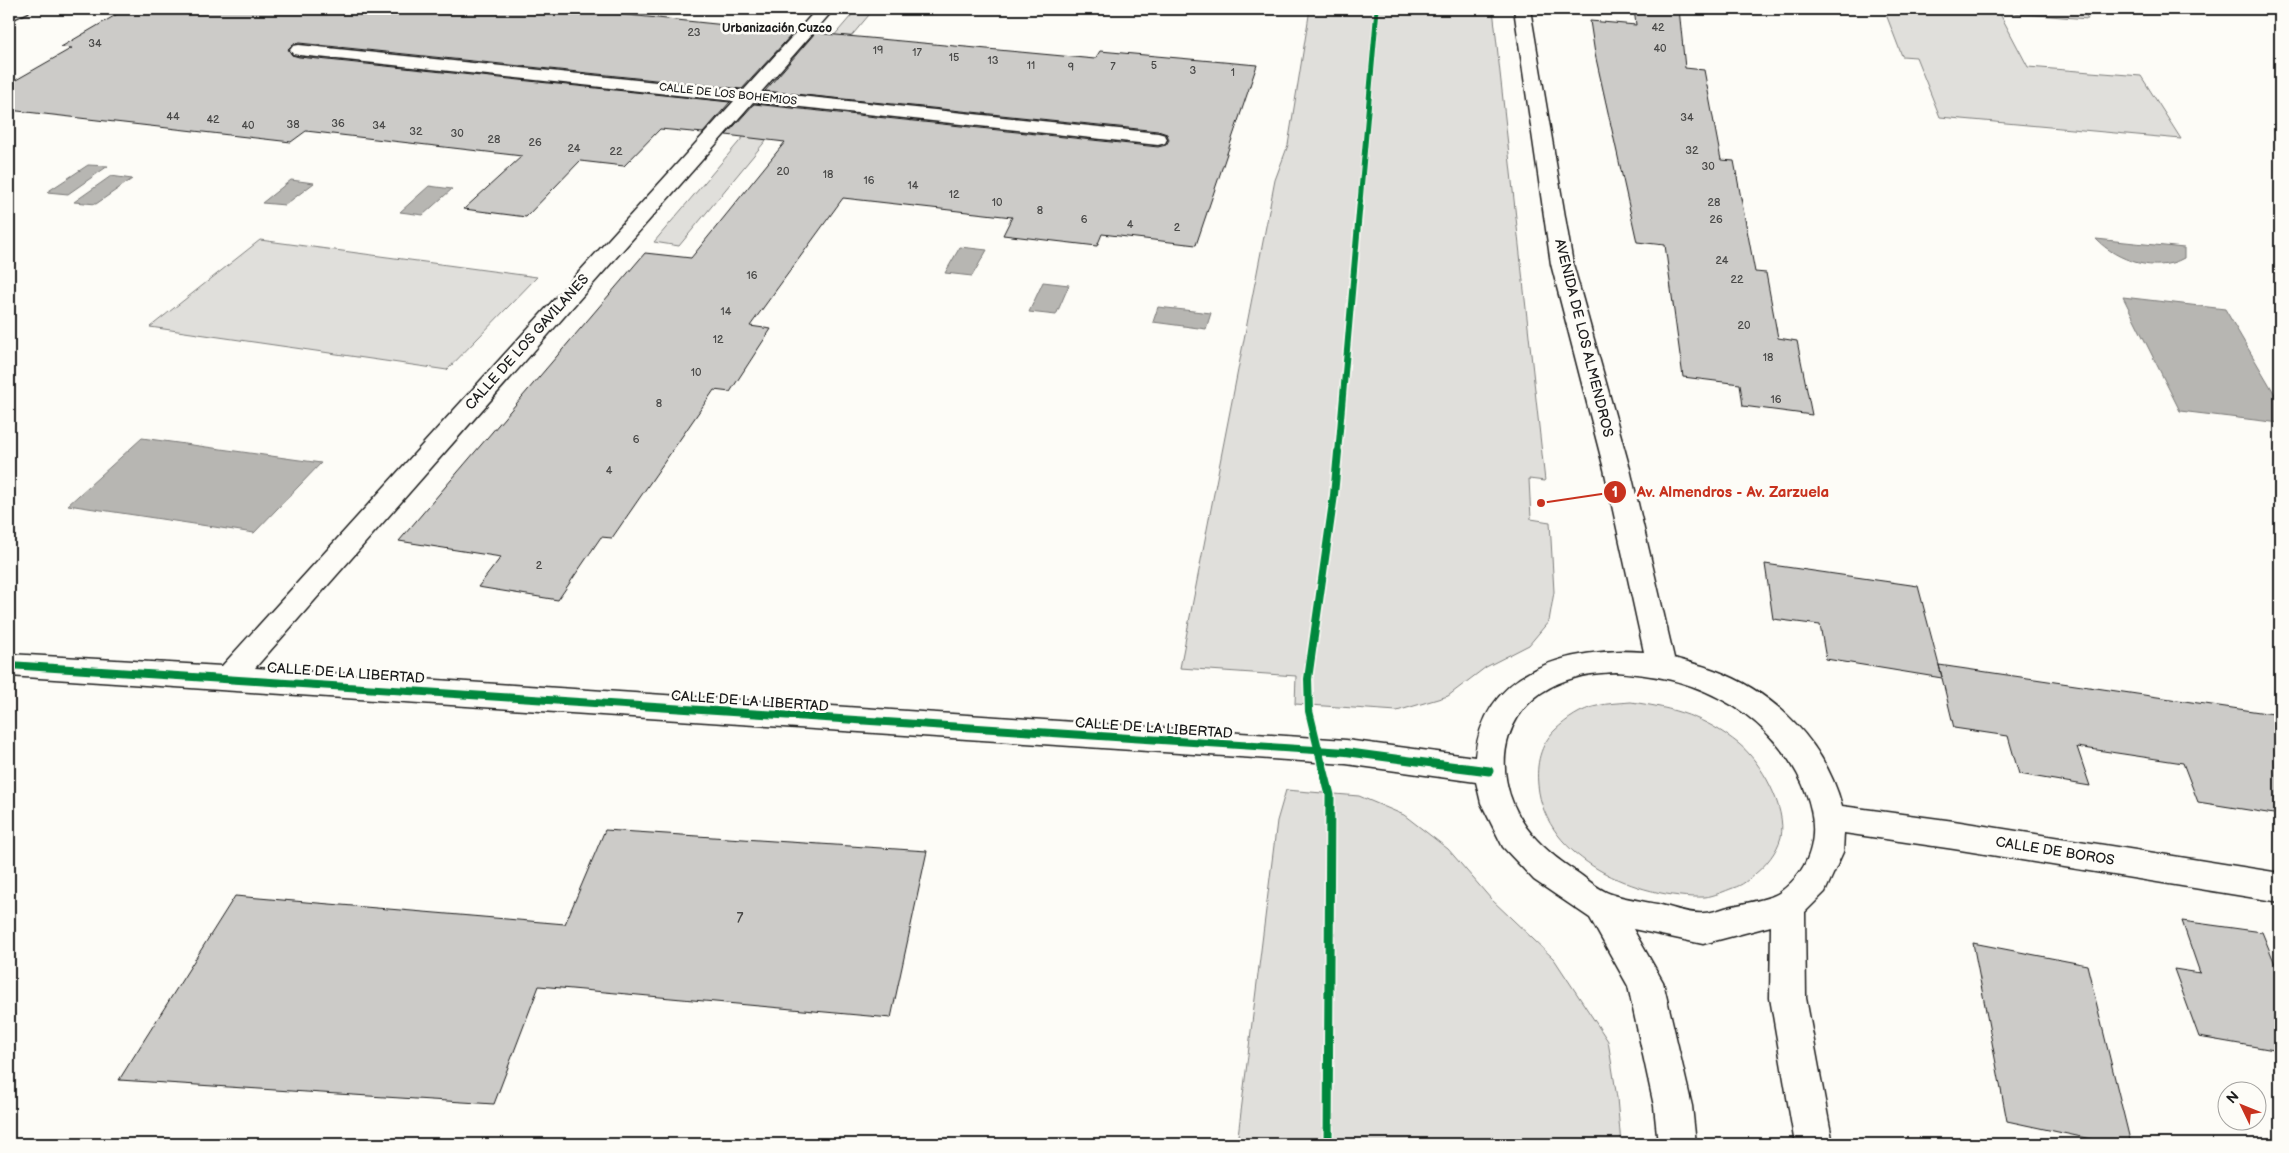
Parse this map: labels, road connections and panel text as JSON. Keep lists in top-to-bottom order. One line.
{"streets":{"street":["CALLE DE LOS BOHEMIOS","AVENIDA DE LOS ALMENDROS","CALLE DE LOS GAVILANES","CALLE DE LA LIBERTAD","CALLE DE BOROS"]},"crossings":[["CALLE DE LOS BOHEMIOS","CALLE DE LOS GAVILANES"],["CALLE DE LOS GAVILANES","CALLE DE LA LIBERTAD"]],"districts":["Urbanización Cuzco"],"places":["Av. Almendros - Av. Zarzuela"],"house_numbers":["42","23","34","40","19","17","15","13","11","5","7","9","3","1","44","34","42","36","38","40","34","32","30","28","26","24","32","22","30","20","18","16","14","12","10","28","8","6","26","4","2","24","16","22","14","20","12","18","10","16","8","6","4","2","7"],"north":"top left"}
